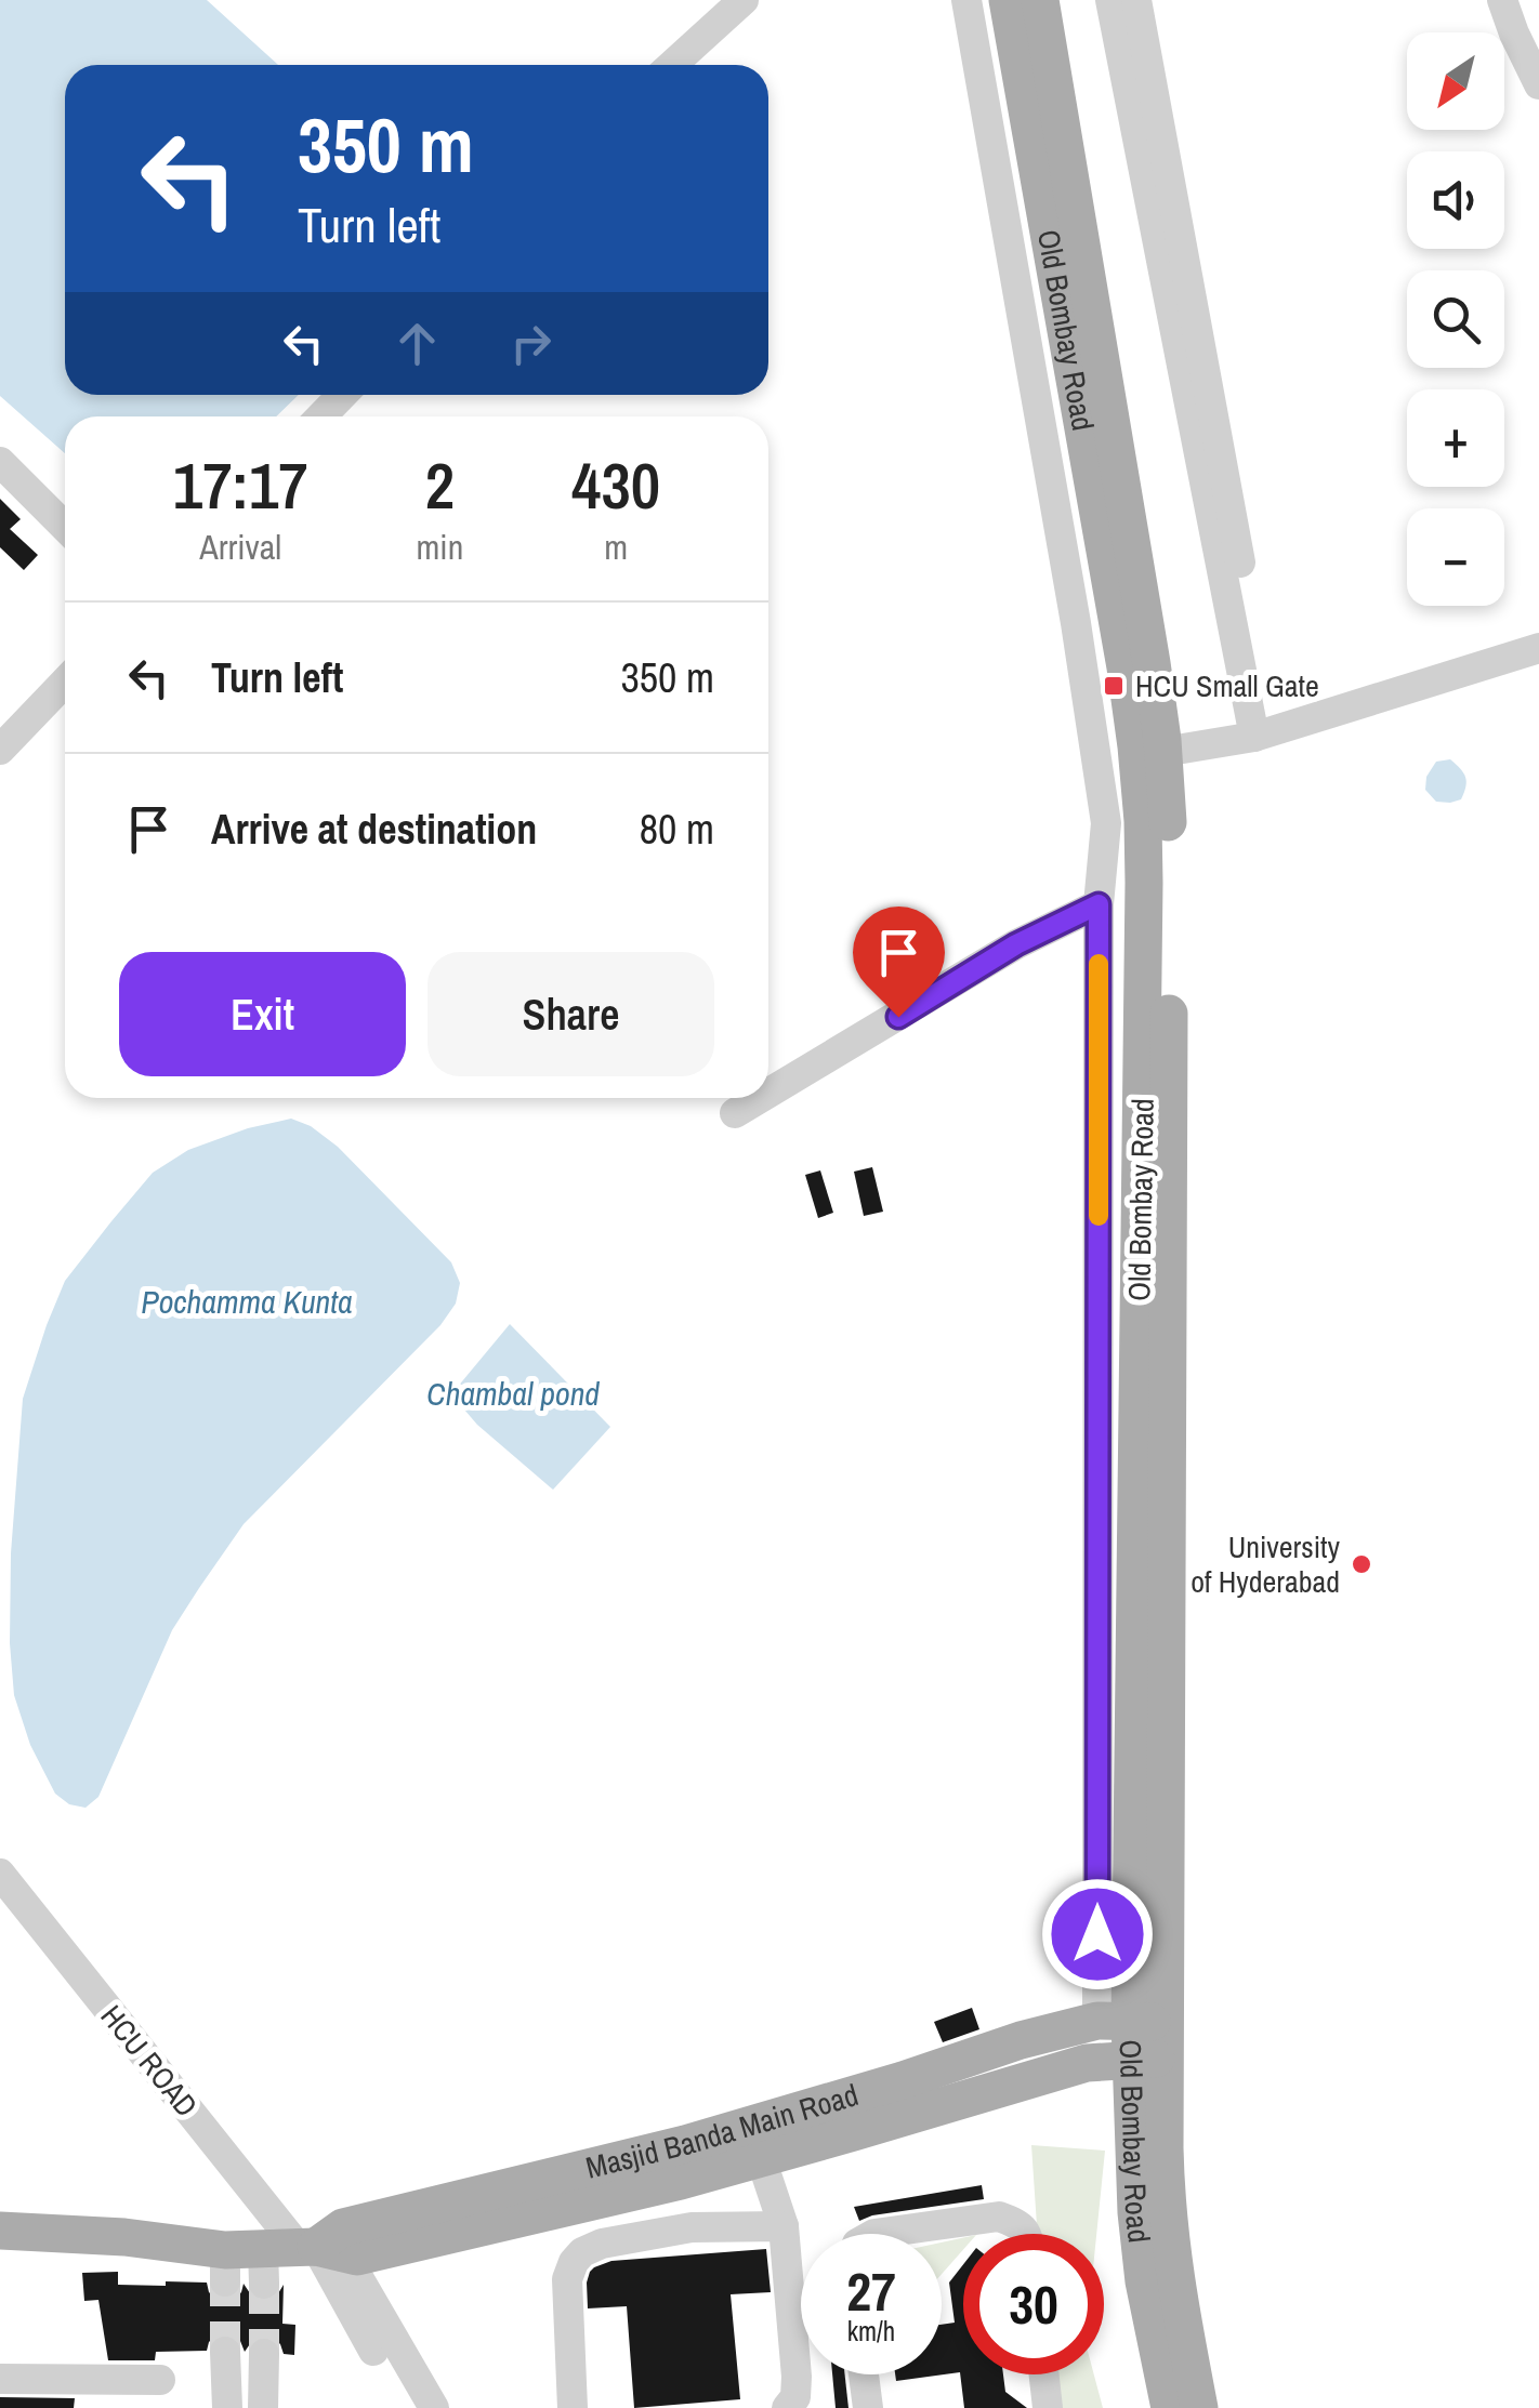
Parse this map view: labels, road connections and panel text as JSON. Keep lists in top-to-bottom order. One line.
{"streets":{"main road":["Old Bombay Road","Masjid Banda Main Road"],"street":["HCU ROAD"]},"crossings":[["Old Bombay Road","Masjid Banda Main Road"],["HCU ROAD","Masjid Banda Main Road"]],"water":["Pochamma Kunta","Chambal pond"],"places":{"transit":["HCU Small Gate"],"other":["University of Hyderabad"]},"north":"bottom left","page":{"map_buttons":["+","−"],"turn":["350 m","Turn left"],"eta":["17:17","Arrival","2","min","430","m"],"list":[{"name":"Turn left","value":"350 m"},{"name":"Arrive at destination","value":"80 m"}],"buttons":["Exit","Share"],"speed":"27 km/h","limit":"30"}}
